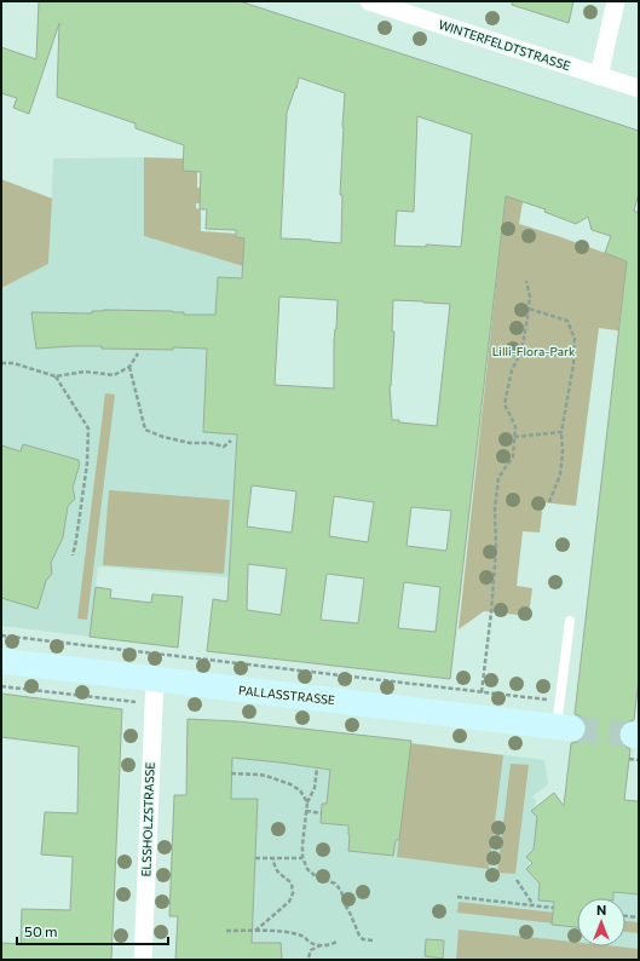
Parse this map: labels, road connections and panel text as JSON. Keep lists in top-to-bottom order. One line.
{"streets":{"main road":["PALLASSTRASSE"],"street":["WINTERFELDTSTRASSE","ELSSHOLZSTRASSE"]},"crossings":[["PALLASSTRASSE","ELSSHOLZSTRASSE"]],"parks":["Lilli-Flora-Park"],"scale_bar":"50 m","north":"top"}
